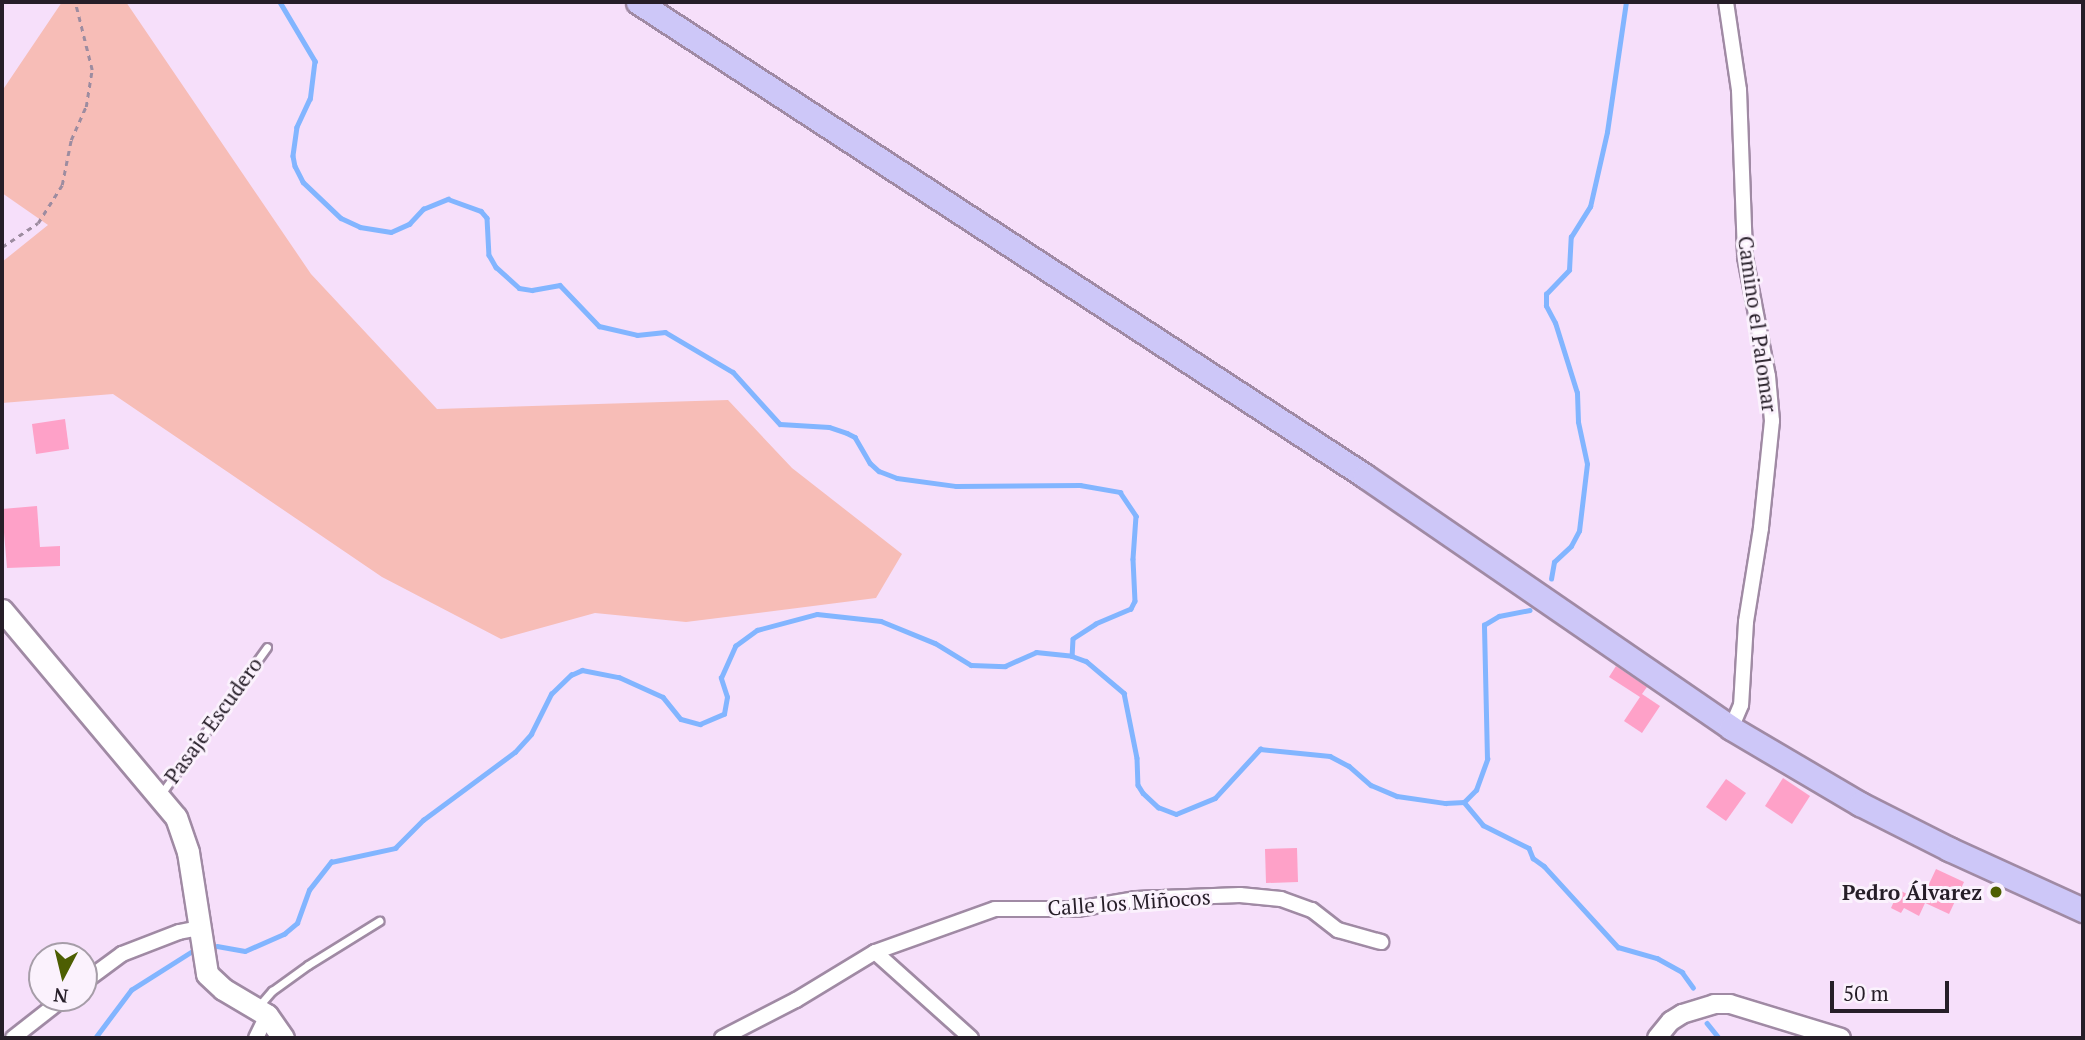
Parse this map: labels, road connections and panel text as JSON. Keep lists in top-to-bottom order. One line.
{"streets":{"street":["Camino el Palomar","Calle los Miñocos"],"lane":["Pasaje Escudero"]},"places":["Pedro Álvarez"],"scale_bar":"50 m","north":"bottom"}
